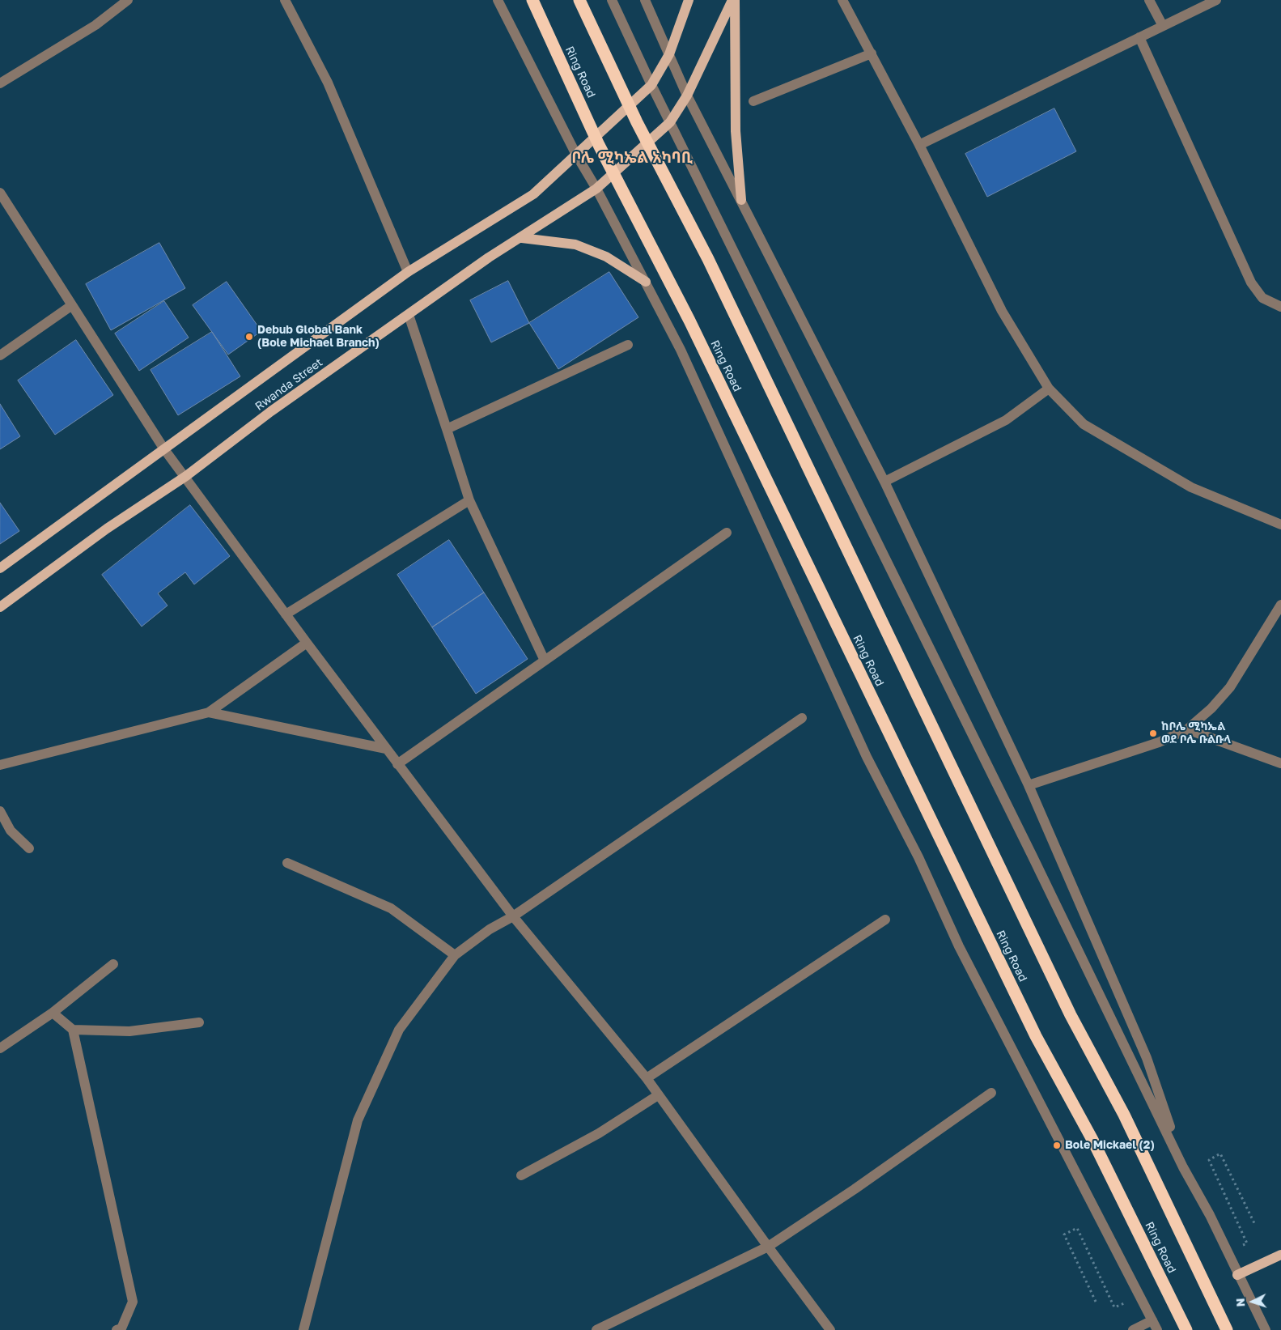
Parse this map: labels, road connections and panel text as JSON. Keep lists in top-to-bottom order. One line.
{"streets":{"highway":["Ring Road"],"main road":["Rwanda Street"]},"districts":["ቦሌ ሚካኤል አካባቢ"],"places":["Debub Global Bank (Bole Michael Branch)","ከቦሌ ሚካኤል ወደ ቦሌ ቡልቡላ","Bole Mickael (2)"],"north":"left"}
